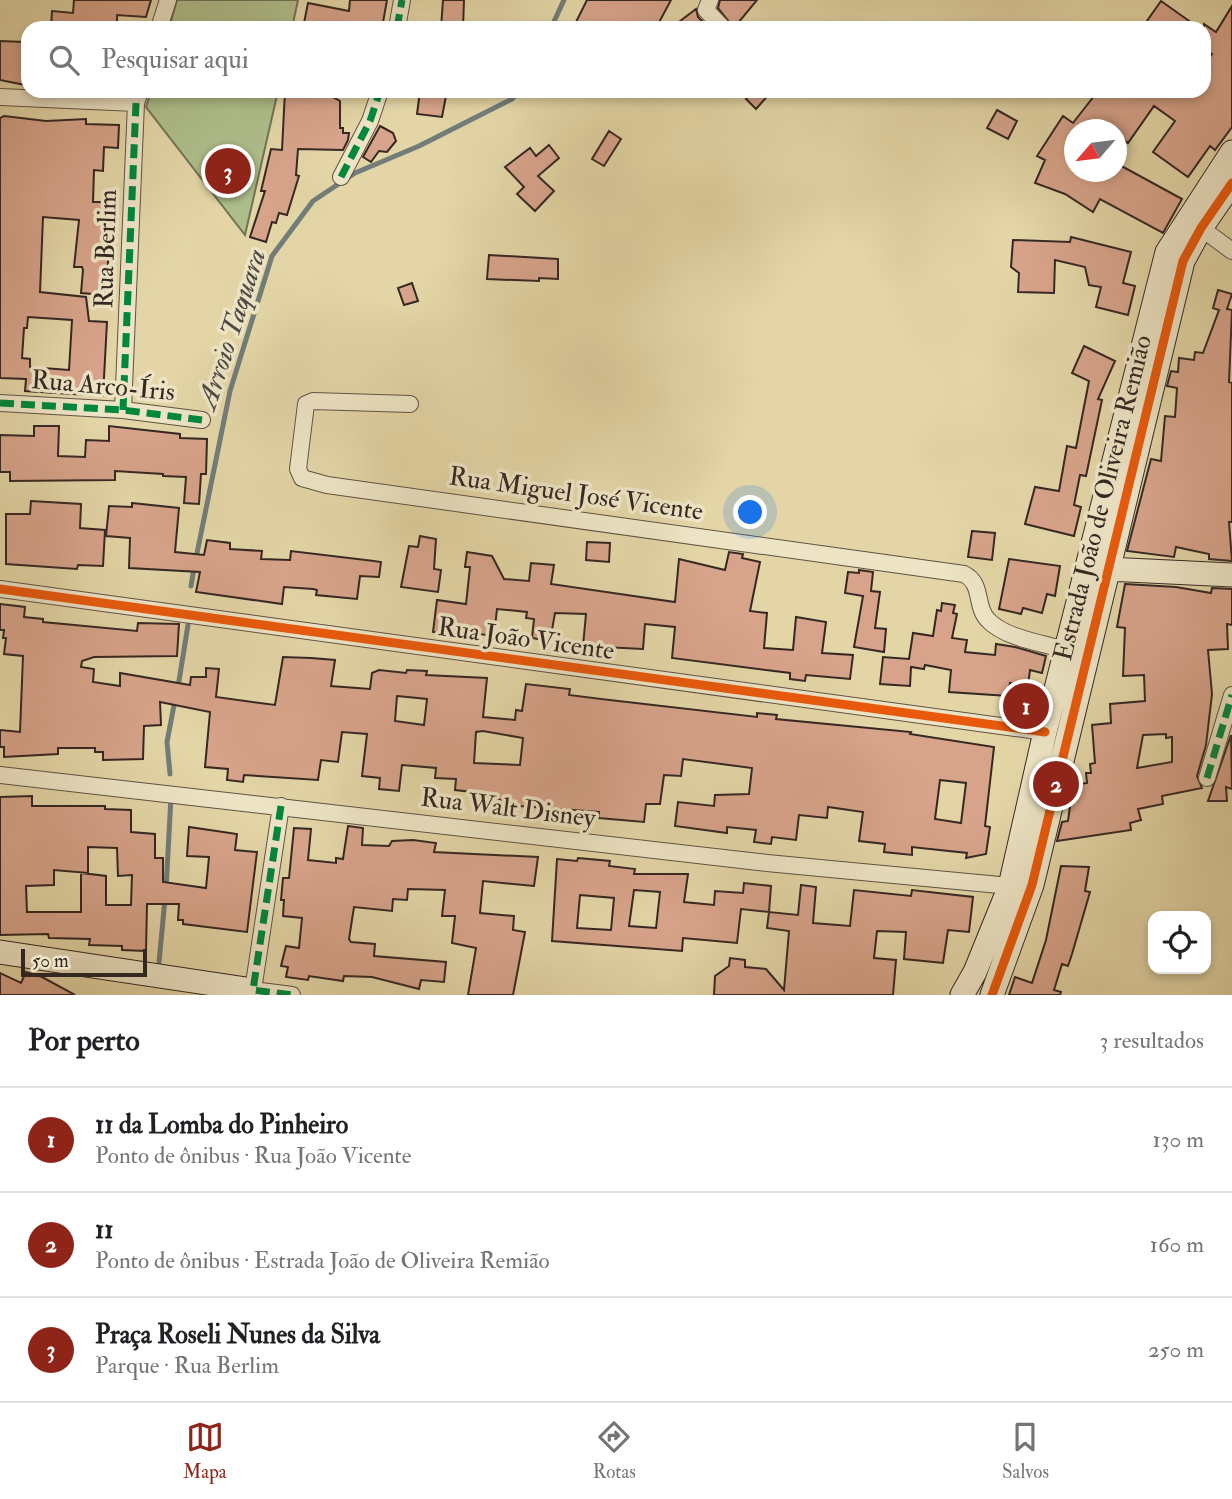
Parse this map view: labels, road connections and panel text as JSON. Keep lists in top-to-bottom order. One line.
{"streets":{"main road":["Estrada João de Oliveira Remião"],"street":["Rua Berlim","Rua Arco-Íris","Rua Miguel José Vicente","Rua João Vicente","Rua Walt Disney"]},"crossings":[["Rua Berlim","Rua Arco-Íris"],["Rua Miguel José Vicente","Estrada João de Oliveira Remião"],["Estrada João de Oliveira Remião","Rua João Vicente"],["Estrada João de Oliveira Remião","Rua Walt Disney"]],"water":["Arroio Taquara"],"scale_bar":"50 m","north":"bottom left","page":{"search":"Pesquisar aqui","pins":["3","1","2"],"scale":"50 m","heading":["Por perto","3 resultados"],"list":[{"mark":"1","name":"11 da Lomba do Pinheiro","note":"Ponto de ônibus · Rua João Vicente","value":"130 m"},{"mark":"2","name":"11","note":"Ponto de ônibus · Estrada João de Oliveira Remião","value":"160 m"},{"mark":"3","name":"Praça Roseli Nunes da Silva","note":"Parque · Rua Berlim","value":"250 m"}],"nav":["Mapa","Rotas","Salvos"]}}
